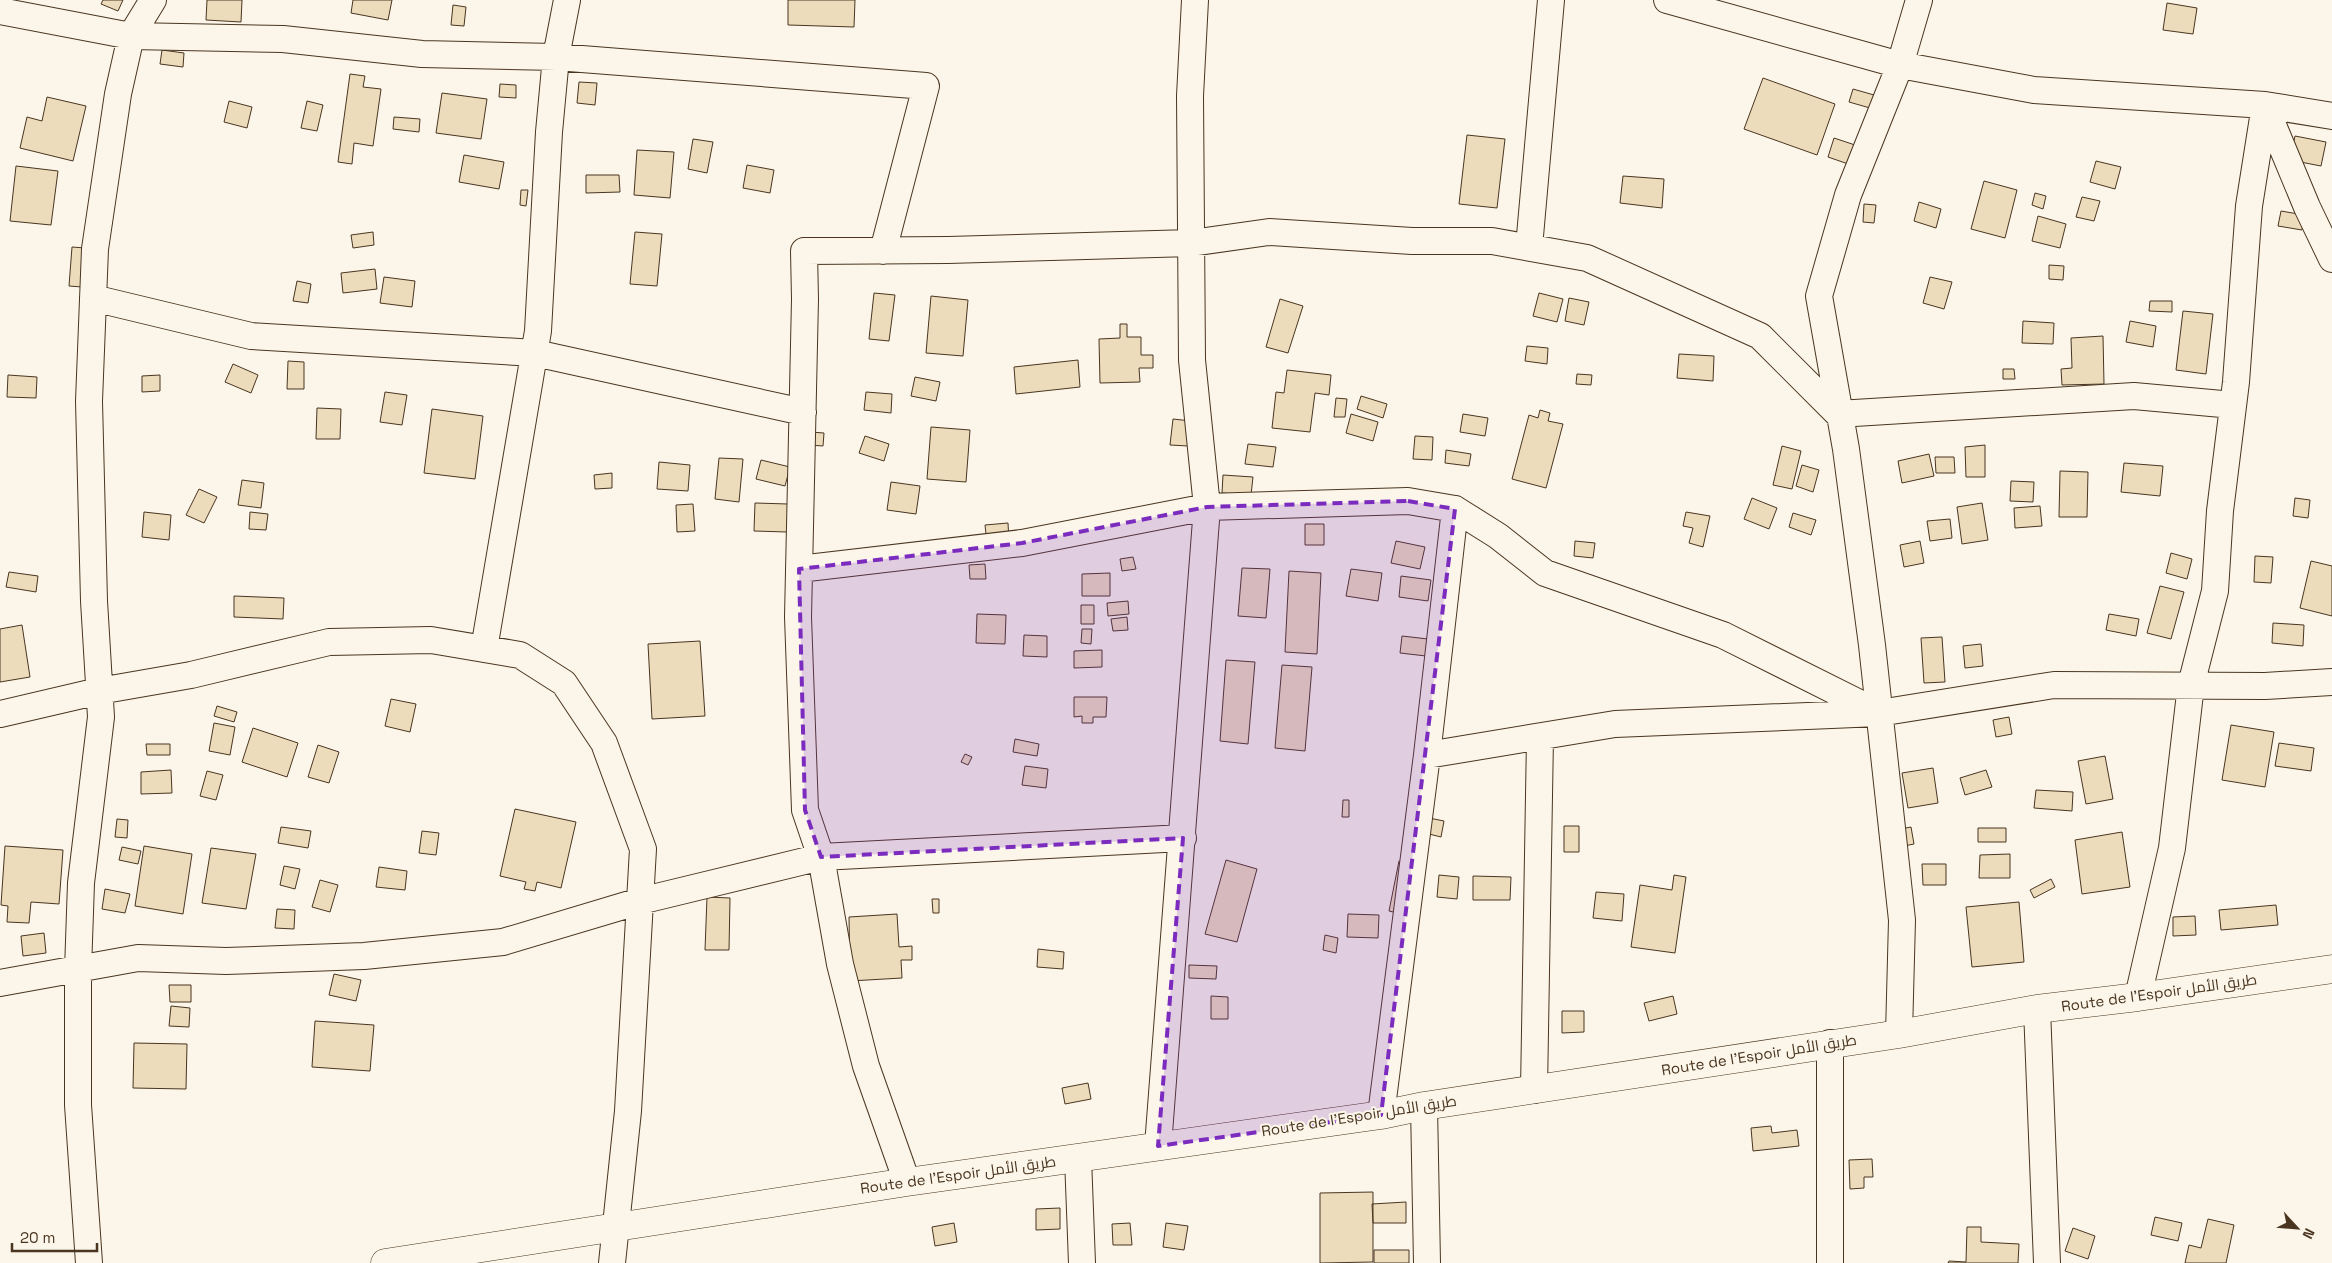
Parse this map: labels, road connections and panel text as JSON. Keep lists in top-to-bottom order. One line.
{"streets":{"highway":["Route de l’Espoir طريق الأمل"]},"scale_bar":"20 m","north":"bottom right"}
